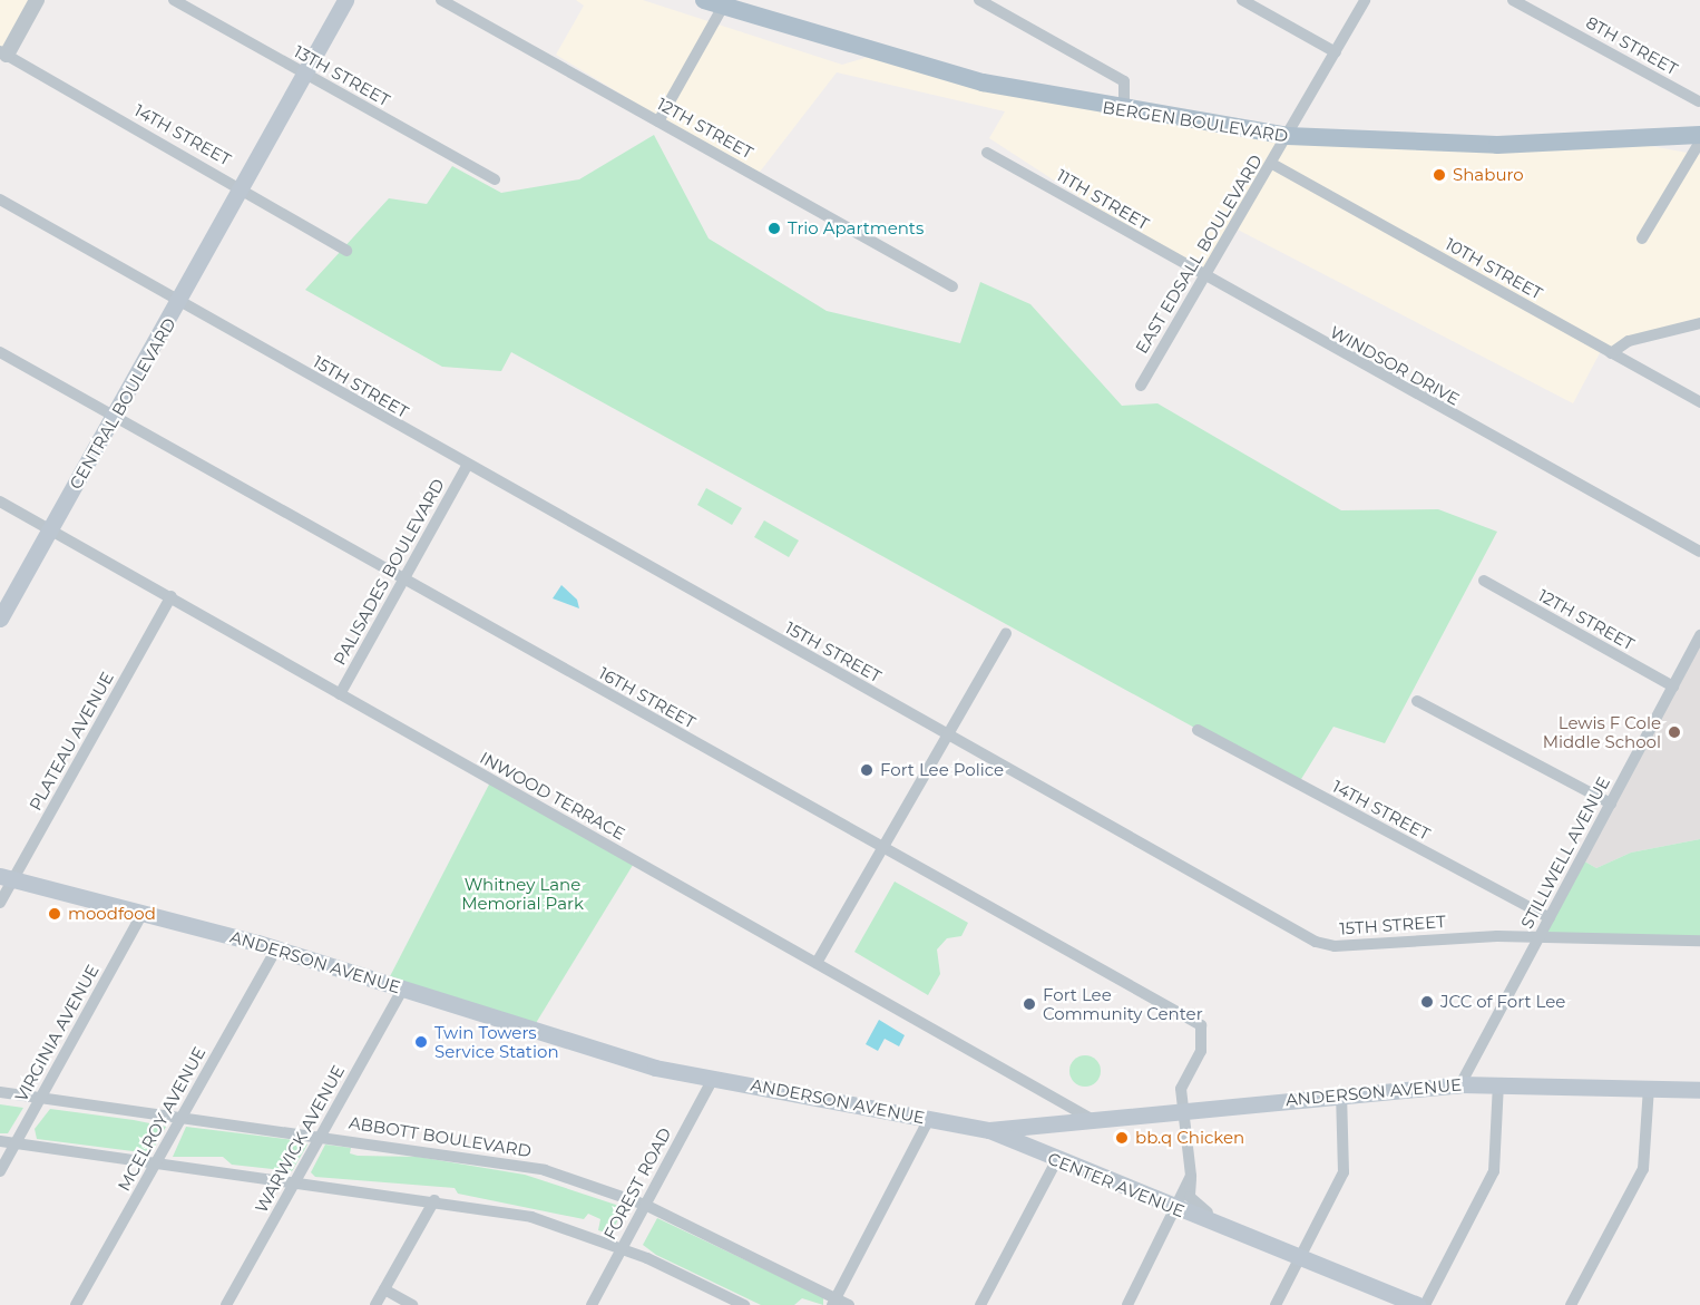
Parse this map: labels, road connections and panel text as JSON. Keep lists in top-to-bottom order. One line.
{"streets":{"main road":["BERGEN BOULEVARD","CENTRAL BOULEVARD","ANDERSON AVENUE","CENTER AVENUE"],"street":["8TH STREET","13TH STREET","12TH STREET","14TH STREET","11TH STREET","EAST EDSALL BOULEVARD","10TH STREET","WINDSOR DRIVE","15TH STREET","PALISADES BOULEVARD","16TH STREET","PLATEAU AVENUE","INWOOD TERRACE","STILLWELL AVENUE","VIRGINIA AVENUE","MCELROY AVENUE","ABBOTT BOULEVARD","WARWICK AVENUE","FOREST ROAD"]},"crossings":[["13TH STREET","CENTRAL BOULEVARD"],["BERGEN BOULEVARD","EAST EDSALL BOULEVARD"],["12TH STREET","STILLWELL AVENUE"],["14TH STREET","CENTRAL BOULEVARD"],["14TH STREET","STILLWELL AVENUE"],["11TH STREET","EAST EDSALL BOULEVARD"],["11TH STREET","WINDSOR DRIVE"],["EAST EDSALL BOULEVARD","10TH STREET"],["EAST EDSALL BOULEVARD","WINDSOR DRIVE"],["15TH STREET","CENTRAL BOULEVARD"],["15TH STREET","PALISADES BOULEVARD"],["15TH STREET","STILLWELL AVENUE"],["CENTRAL BOULEVARD","16TH STREET"],["CENTRAL BOULEVARD","INWOOD TERRACE"],["PALISADES BOULEVARD","16TH STREET"],["PALISADES BOULEVARD","INWOOD TERRACE"],["16TH STREET","ANDERSON AVENUE"],["16TH STREET","CENTER AVENUE"],["PLATEAU AVENUE","INWOOD TERRACE"],["PLATEAU AVENUE","ANDERSON AVENUE"],["INWOOD TERRACE","ANDERSON AVENUE"],["STILLWELL AVENUE","ANDERSON AVENUE"],["ANDERSON AVENUE","VIRGINIA AVENUE"],["ANDERSON AVENUE","MCELROY AVENUE"],["ANDERSON AVENUE","WARWICK AVENUE"],["ANDERSON AVENUE","FOREST ROAD"],["ANDERSON AVENUE","CENTER AVENUE"],["VIRGINIA AVENUE","ABBOTT BOULEVARD"],["MCELROY AVENUE","ABBOTT BOULEVARD"],["ABBOTT BOULEVARD","WARWICK AVENUE"],["ABBOTT BOULEVARD","FOREST ROAD"]],"parks":["Whitney Lane Memorial Park"],"places":["Shaburo","Trio Apartments","Lewis F Cole Middle School","Fort Lee Police","moodfood","JCC of Fort Lee","Fort Lee Community Center","Twin Towers Service Station","bb.q Chicken"]}
